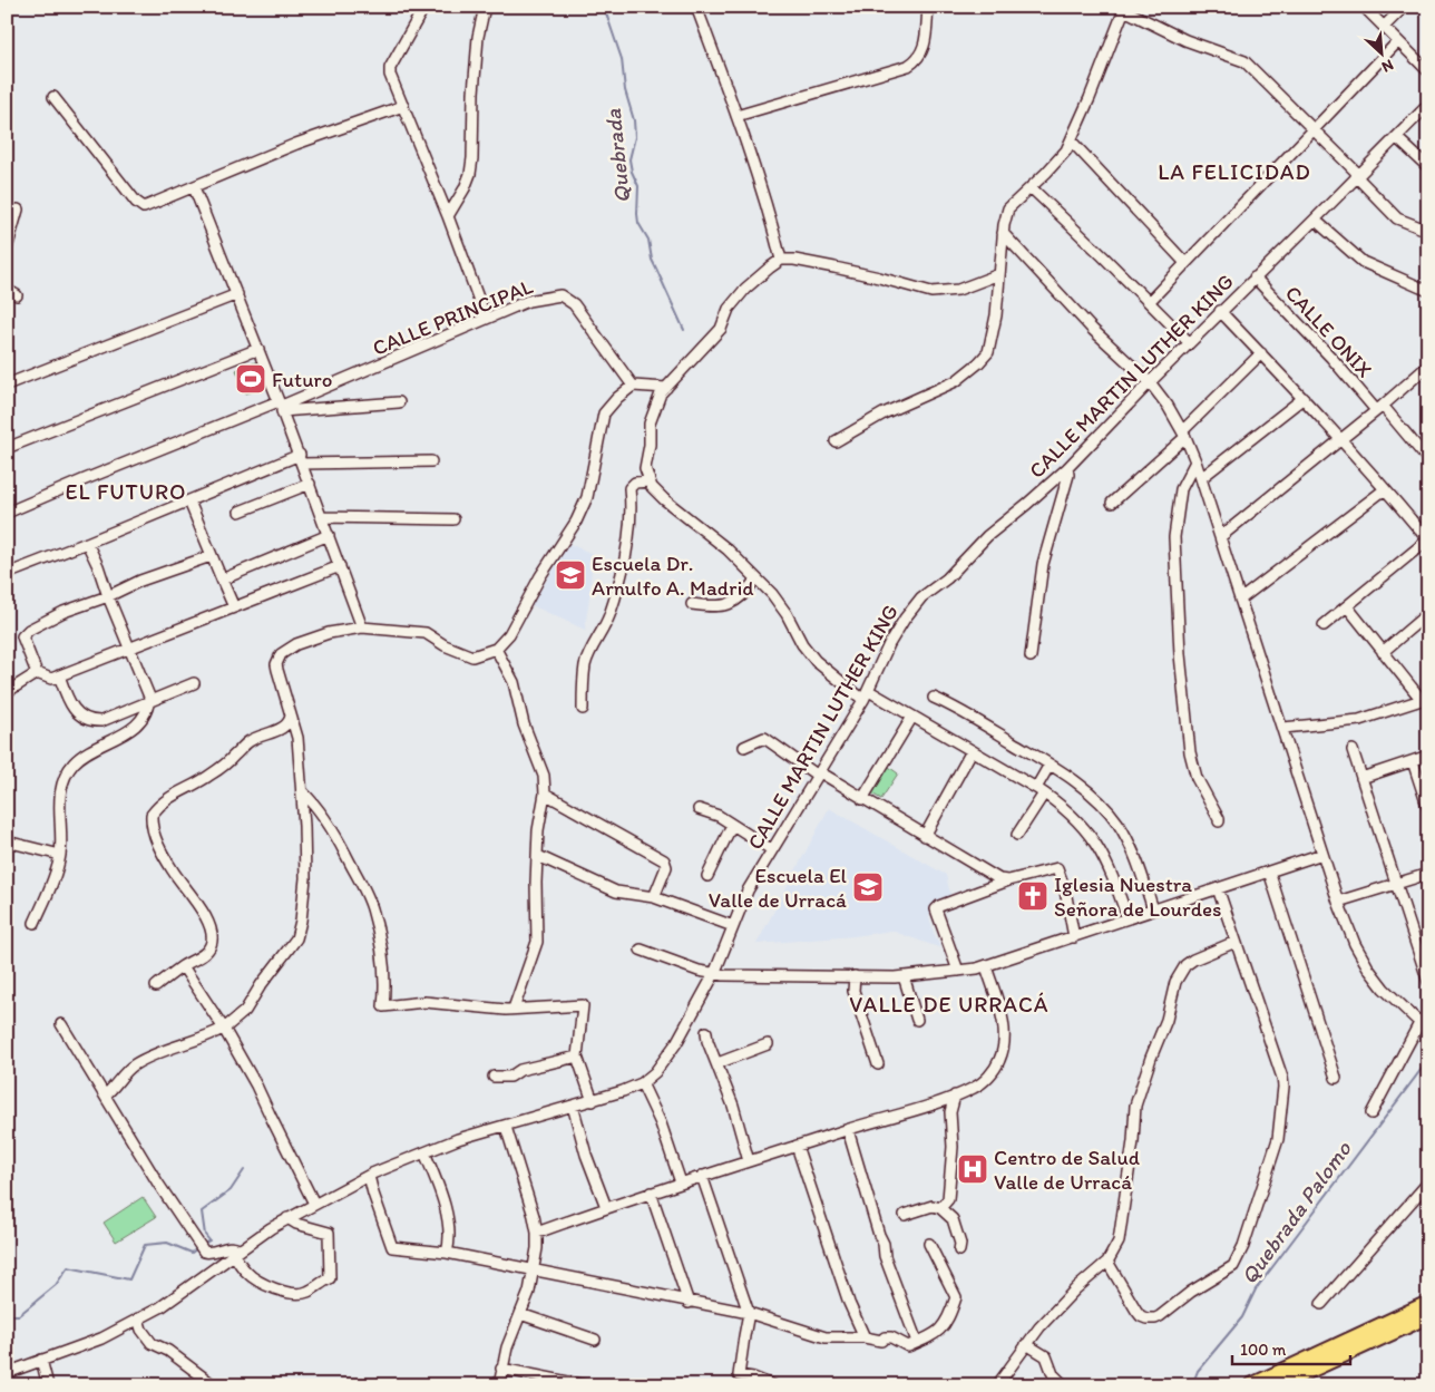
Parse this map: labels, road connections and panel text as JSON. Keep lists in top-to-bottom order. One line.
{"streets":{"street":["CALLE PRINCIPAL","CALLE ONIX","CALLE MARTIN LUTHER KING"]},"crossings":[["CALLE ONIX","CALLE MARTIN LUTHER KING"]],"districts":["LA FELICIDAD","EL FUTURO","VALLE DE URRACÁ"],"water":["Quebrada","Quebrada Palomo"],"places":{"sports":["Futuro"],"school or university":["Escuela Dr. Arnulfo A. Madrid","Escuela El Valle de Urracá"],"church":["Iglesia Nuestra Señora de Lourdes"],"hospital":["Centro de Salud Valle de Urracá"]},"scale_bar":"100 m","north":"bottom right"}
